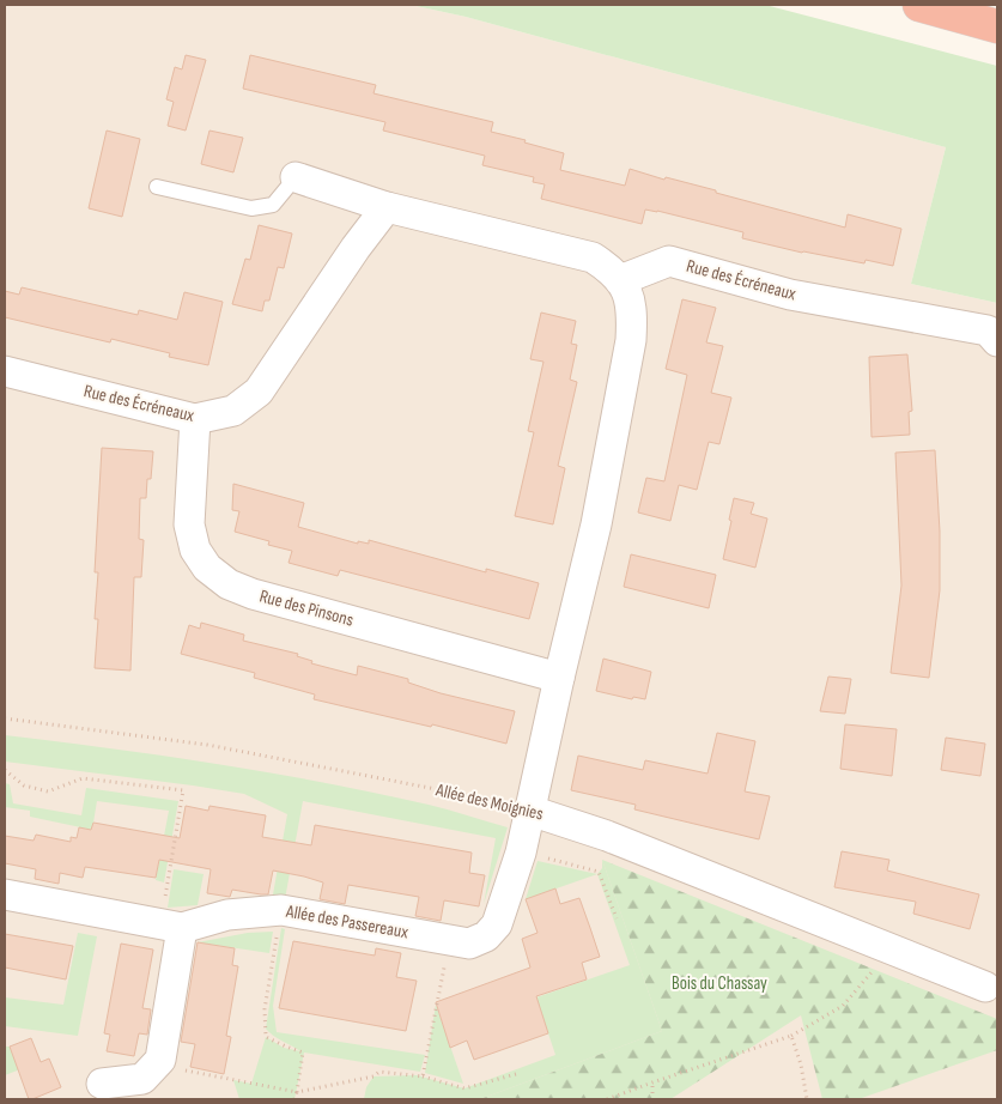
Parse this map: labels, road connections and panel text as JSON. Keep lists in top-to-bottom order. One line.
{"streets":{"street":["Rue des Écréneaux","Rue des Pinsons","Allée des Moignies","Allée des Passereaux"]},"crossings":[["Rue des Écréneaux","Rue des Pinsons"],["Allée des Moignies","Allée des Passereaux"]],"parks":["Bois du Chassay"]}
